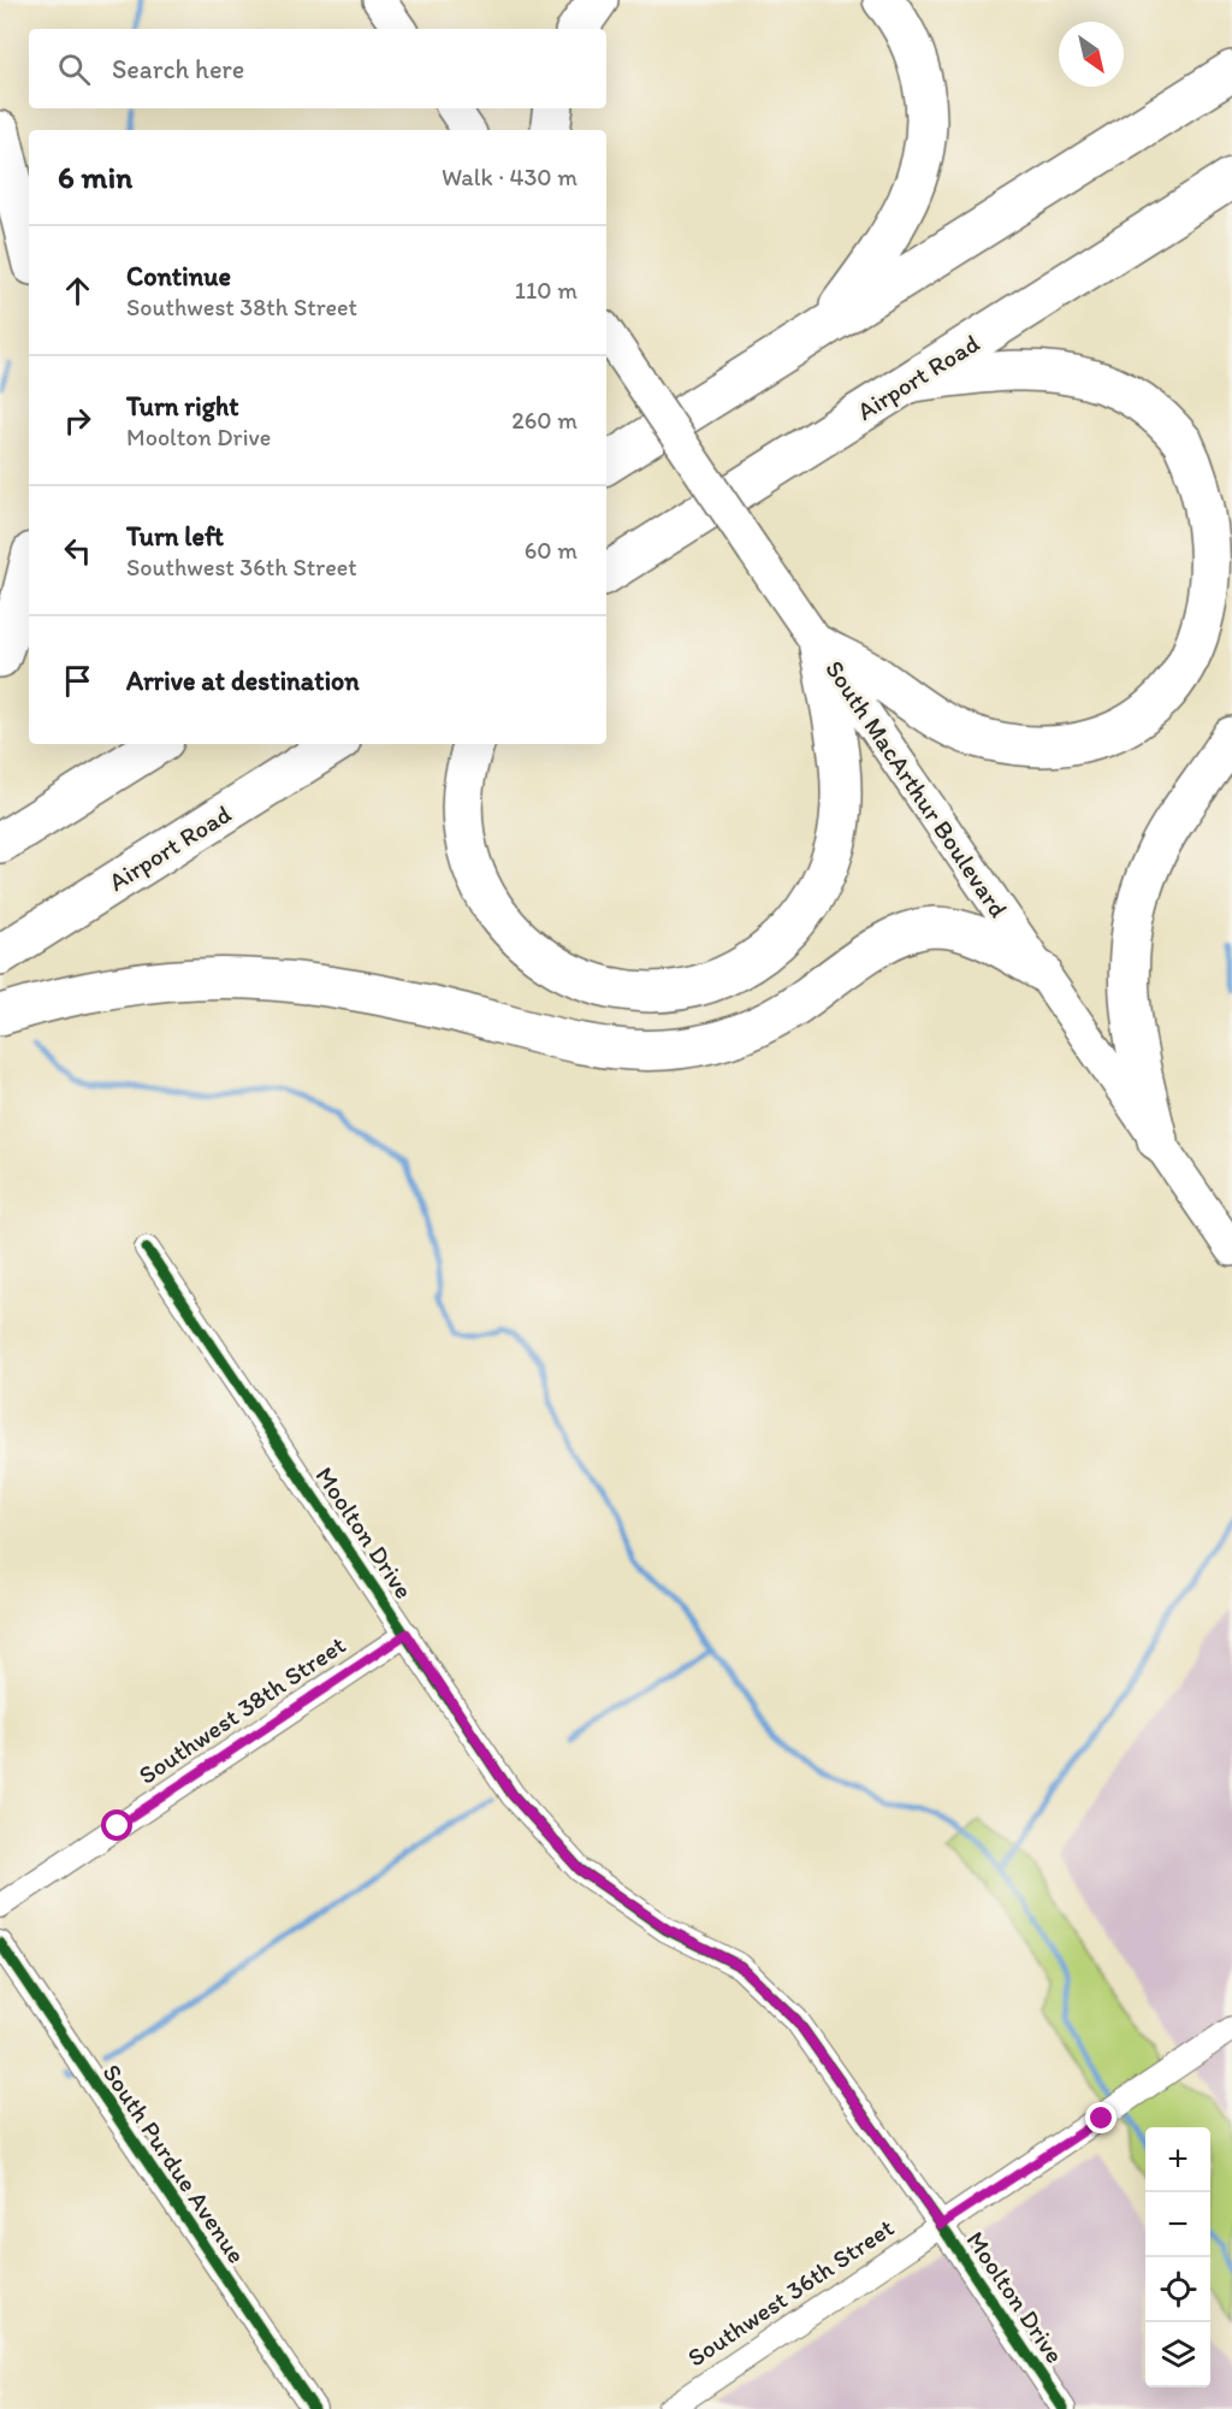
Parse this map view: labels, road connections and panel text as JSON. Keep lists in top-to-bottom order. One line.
{"streets":{"highway":["Airport Road"],"main road":["South MacArthur Boulevard"],"street":["Moolton Drive","Southwest 38th Street","South Purdue Avenue","Southwest 36th Street"]},"crossings":[["Moolton Drive","Southwest 38th Street"],["Moolton Drive","Southwest 36th Street"]],"north":"bottom right","page":{"search":"Search here","heading":["6 min","Walk · 430 m"],"list":[["Continue","Southwest 38th Street","110 m"],["Turn right","Moolton Drive","260 m"],["Turn left","Southwest 36th Street","60 m"],"Arrive at destination"],"map_buttons":["+","−"]}}
